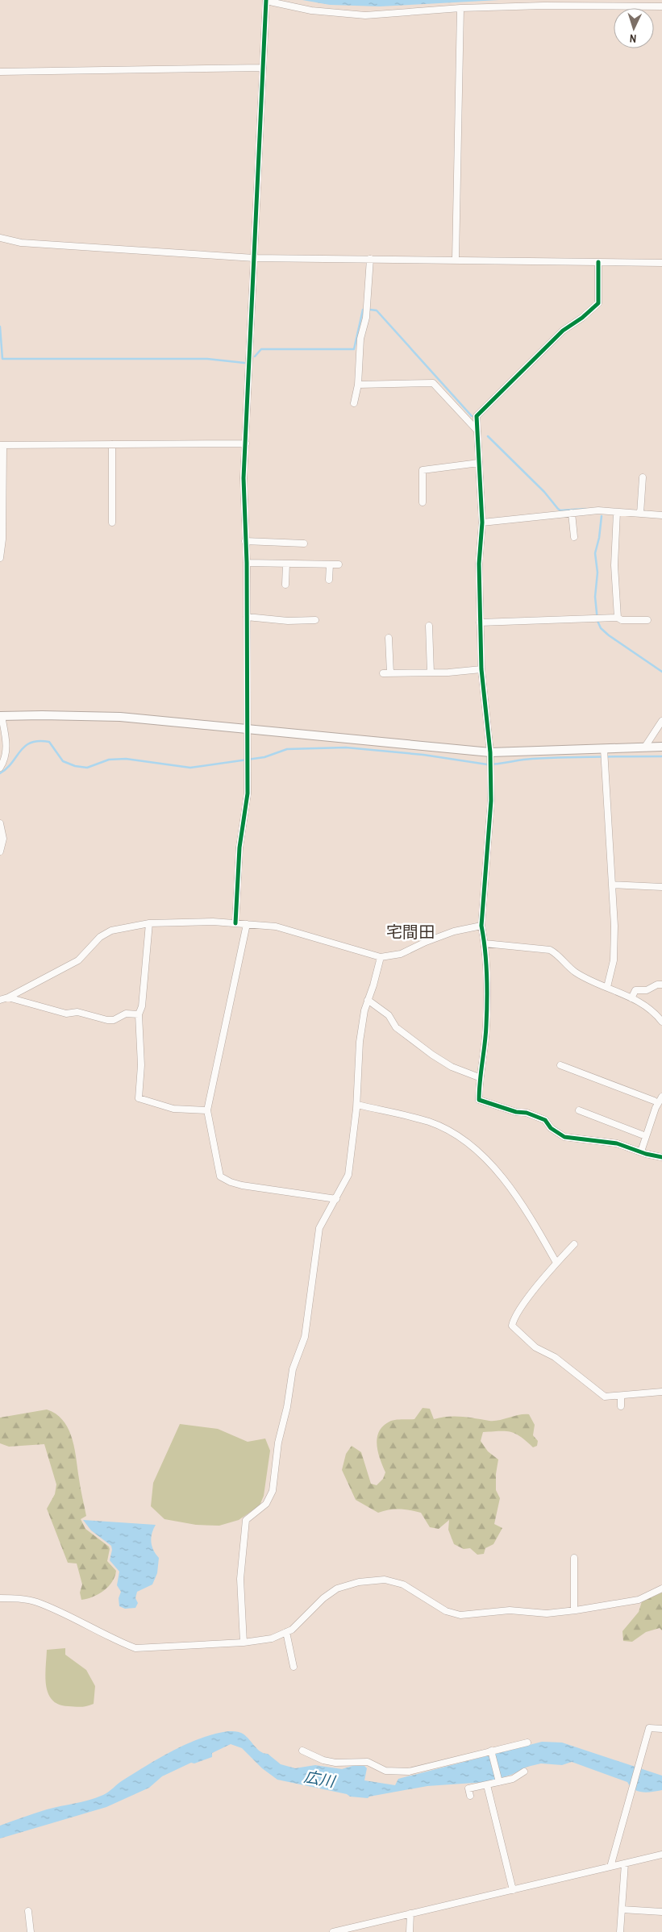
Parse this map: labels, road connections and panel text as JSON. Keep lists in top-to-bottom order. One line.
{"districts":["宅間田"],"water":["広川"],"north":"bottom"}
